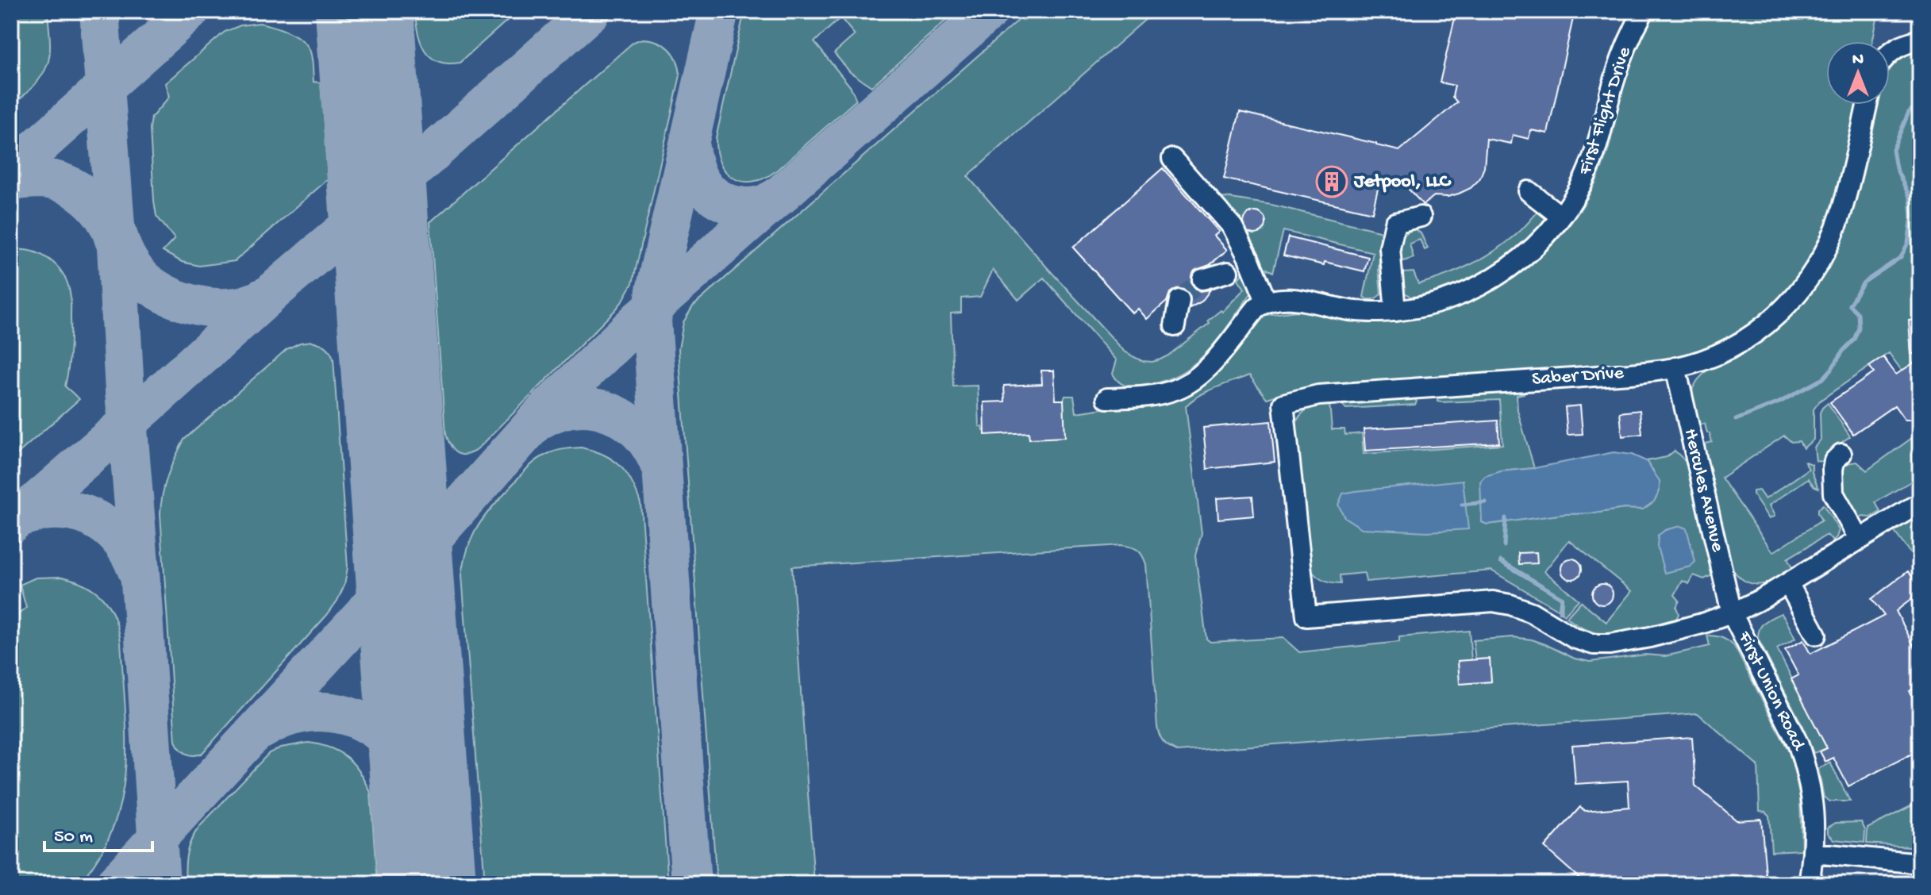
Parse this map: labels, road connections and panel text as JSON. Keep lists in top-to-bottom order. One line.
{"streets":{"street":["First Flight Drive","Saber Drive","Hercules Avenue","First Union Road"]},"crossings":[["Saber Drive","Hercules Avenue"],["Saber Drive","First Union Road"],["Hercules Avenue","First Union Road"]],"places":{"building":["Jetpool, LLC"]},"scale_bar":"50 m","north":"top"}
